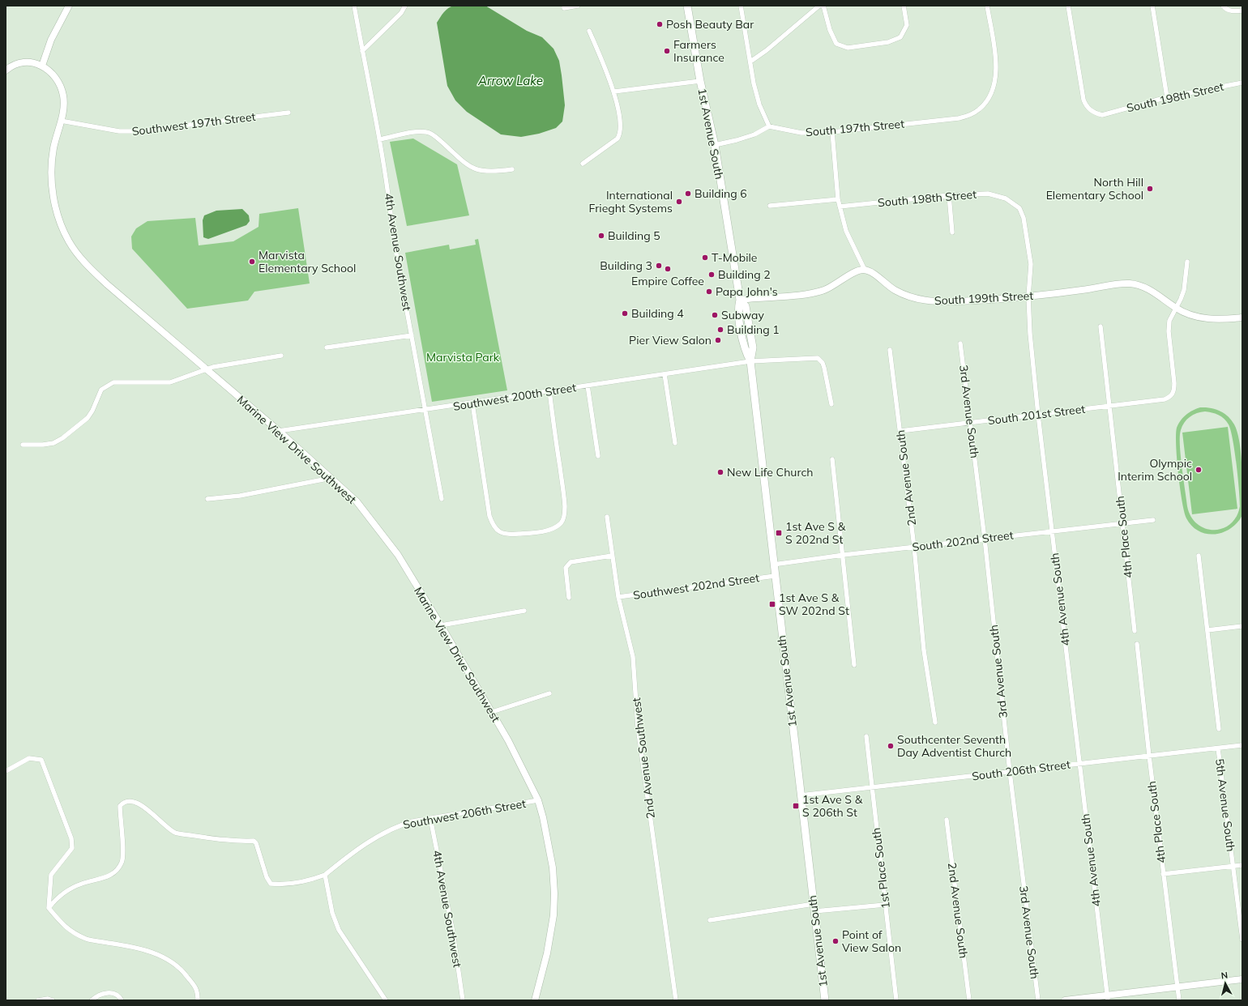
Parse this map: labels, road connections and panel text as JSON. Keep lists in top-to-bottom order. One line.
{"streets":{"main road":["1st Avenue South"],"street":["South 198th Street","Southwest 197th Street","South 197th Street","4th Avenue Southwest","South 199th Street","Southwest 200th Street","3rd Avenue South","South 201st Street","Marine View Drive Southwest","2nd Avenue South","4th Place South","South 202nd Street","Southwest 202nd Street","4th Avenue South","2nd Avenue Southwest","South 206th Street","5th Avenue South","Southwest 206th Street","1st Place South"]},"crossings":[["South 198th Street","4th Avenue South"],["Southwest 197th Street","Marine View Drive Southwest"],["1st Avenue South","Southwest 200th Street"],["1st Avenue South","South 202nd Street"],["1st Avenue South","Southwest 202nd Street"],["1st Avenue South","South 206th Street"],["4th Avenue Southwest","Southwest 200th Street"],["4th Avenue Southwest","Southwest 206th Street"],["South 199th Street","South 201st Street"],["South 199th Street","4th Avenue South"],["Southwest 200th Street","Marine View Drive Southwest"],["3rd Avenue South","South 201st Street"],["3rd Avenue South","South 202nd Street"],["3rd Avenue South","South 206th Street"],["South 201st Street","2nd Avenue South"],["South 201st Street","4th Place South"],["South 201st Street","4th Avenue South"],["Marine View Drive Southwest","Southwest 206th Street"],["2nd Avenue South","South 202nd Street"],["4th Place South","South 202nd Street"],["4th Place South","South 206th Street"],["South 202nd Street","4th Avenue South"],["Southwest 202nd Street","2nd Avenue Southwest"],["4th Avenue South","South 206th Street"],["South 206th Street","5th Avenue South"],["South 206th Street","1st Place South"]],"water":["Arrow Lake"],"parks":["Marvista Park"],"places":{"other":["Posh Beauty Bar","Farmers Insurance","North Hill Elementary School","Building 6","International Frieght Systems","Building 5","T-Mobile","Marvista Elementary School","Building 3","Empire Coffee","Building 2","Papa John's","Building 4","Subway","Building 1","Pier View Salon","Olympic Interim School","New Life Church","Southcenter Seventh Day Adventist Church","Point of View Salon"],"transit":["1st Ave S & S 202nd St","1st Ave S & SW 202nd St","1st Ave S & S 206th St"]},"north":"top"}
